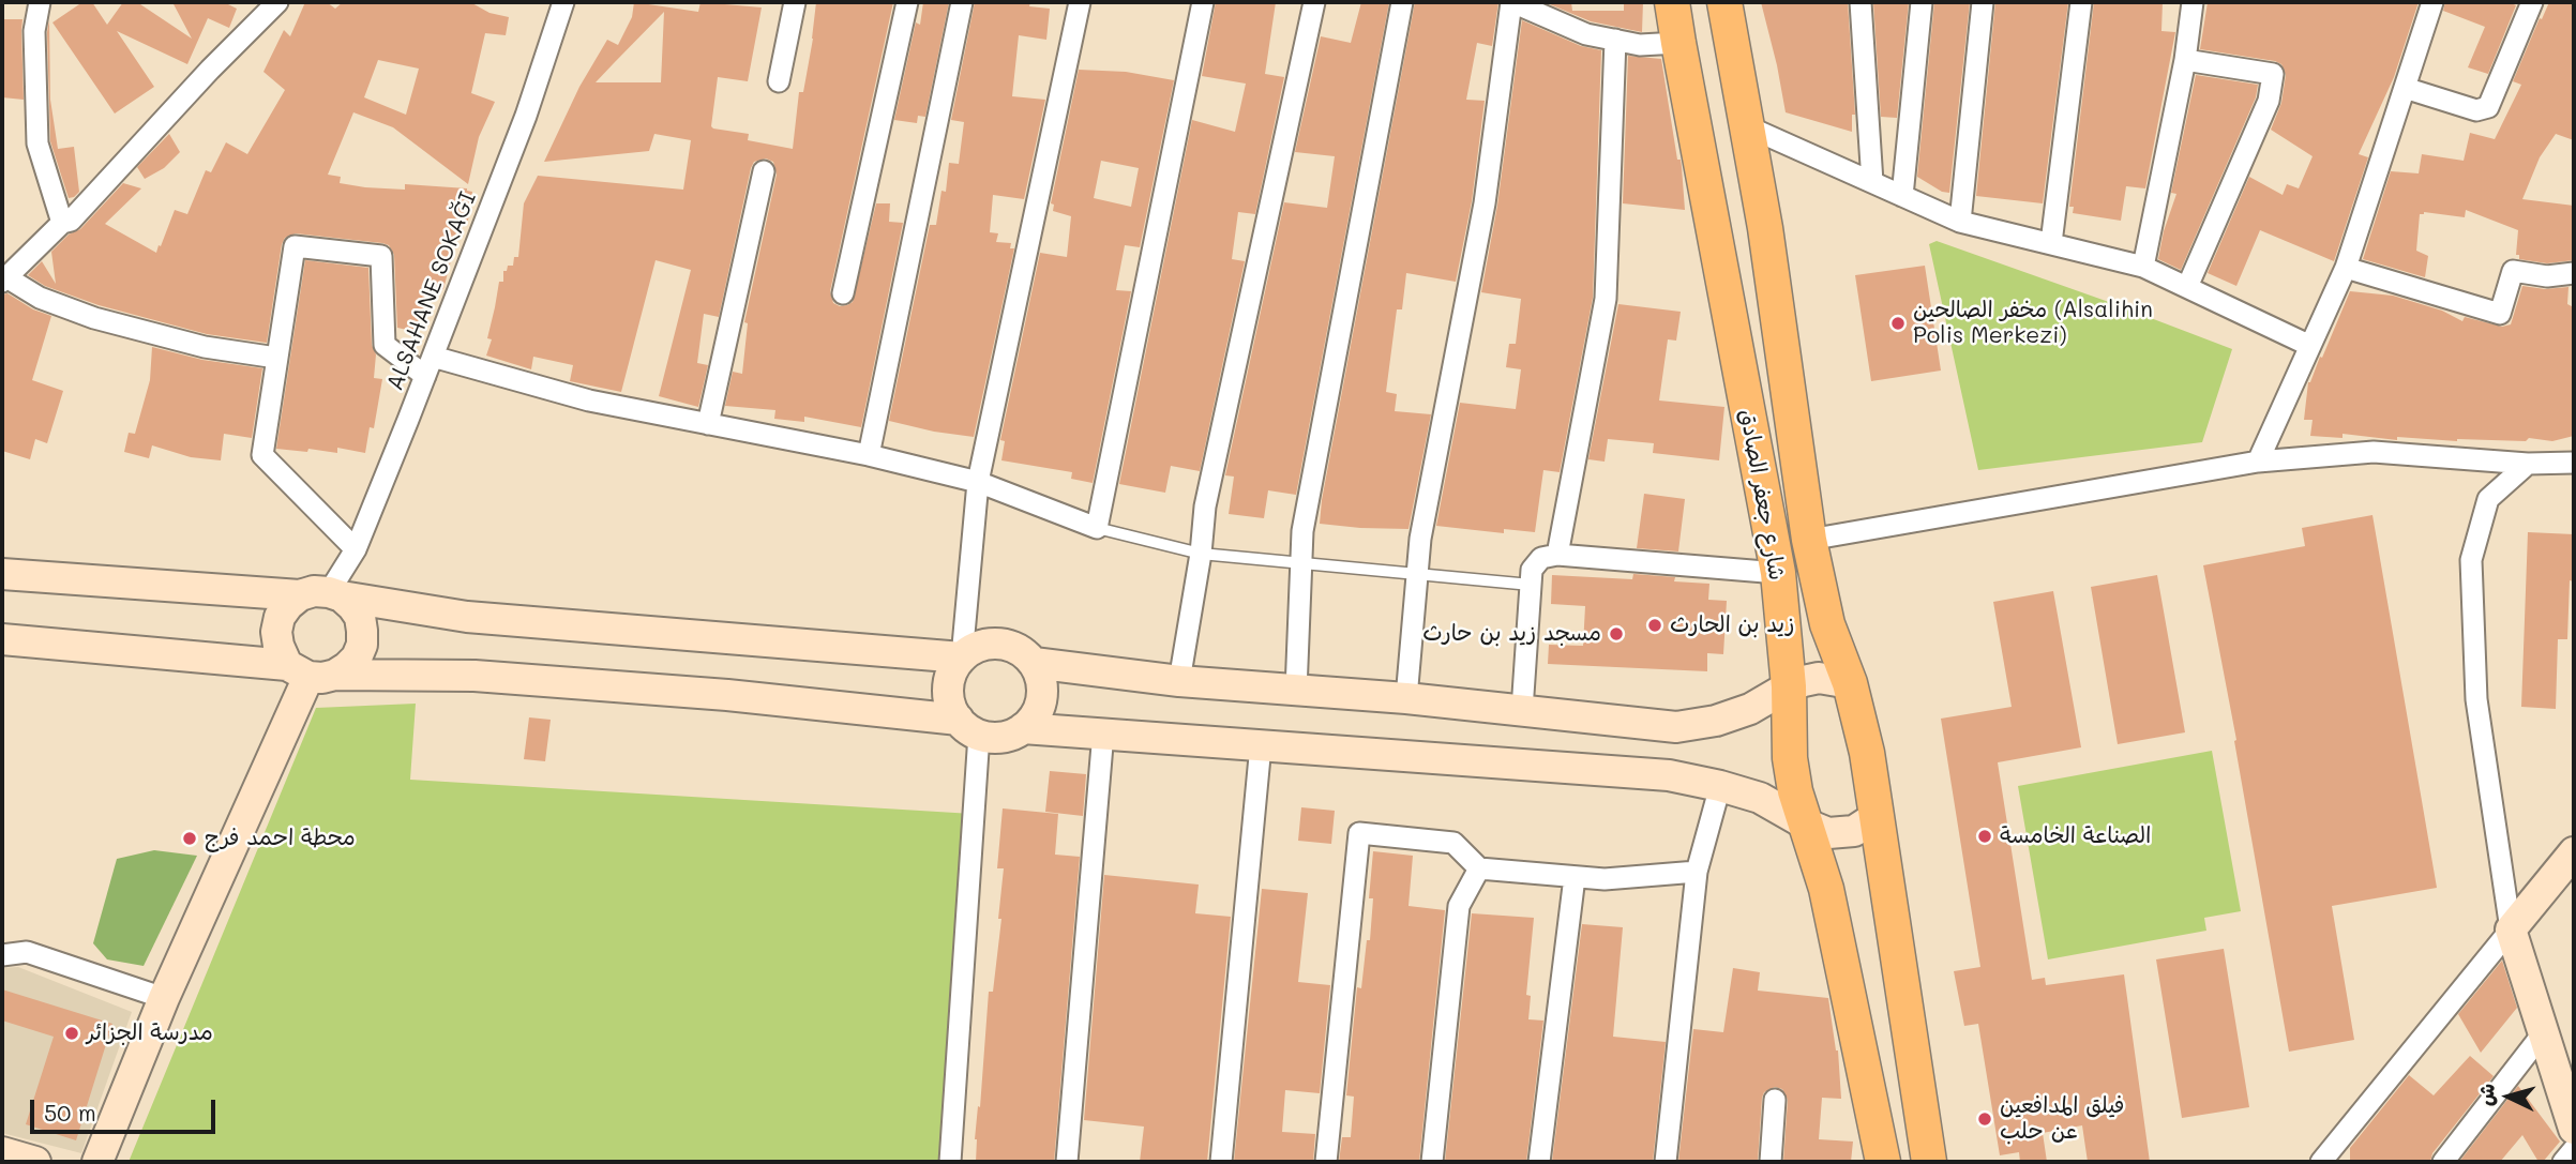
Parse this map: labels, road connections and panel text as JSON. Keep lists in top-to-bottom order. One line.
{"streets":{"main road":["شارع جعفر الصادق"]},"places":["مخفر الصالحين (Alsalihin Polis Merkezi)","زيد بن الحارث","مسجد زيد بن حارث","الصناعة الخامسة","محطة احمد فرج","مدرسة الجزائر","فيلق المدافعين عن حلب"],"scale_bar":"50 m","north":"left"}
